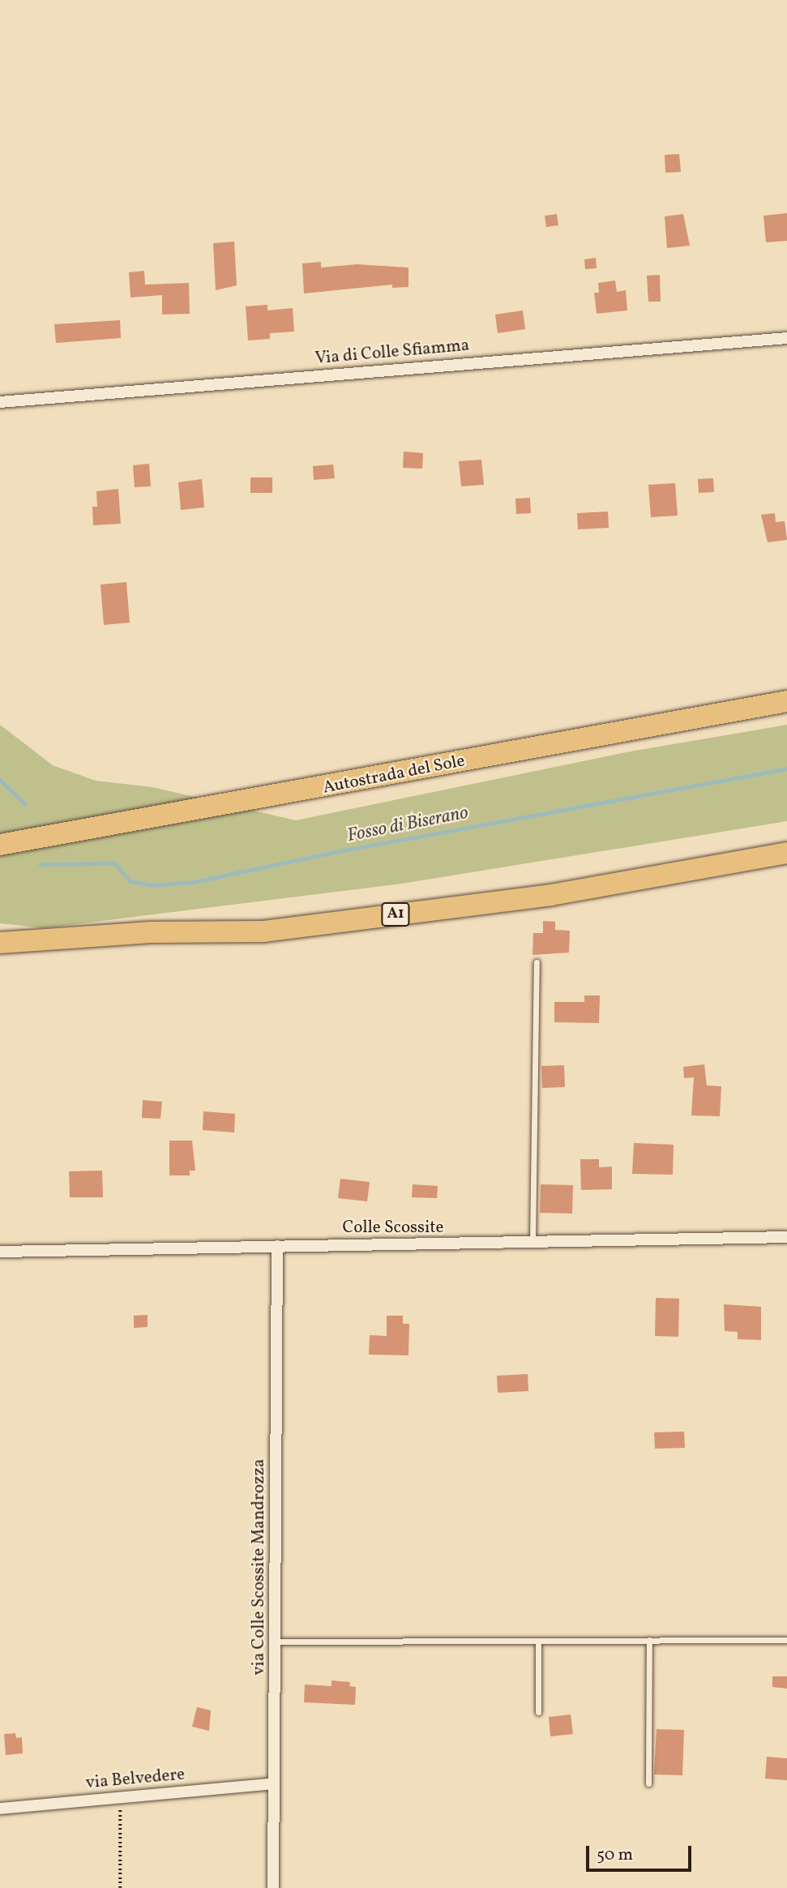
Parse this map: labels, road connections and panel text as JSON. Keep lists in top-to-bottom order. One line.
{"streets":{"highway":["Autostrada del Sole","A1"],"street":["Via di Colle Sfiamma","Colle Scossite","via Colle Scossite Mandrozza","via Belvedere"]},"crossings":[["Colle Scossite","via Colle Scossite Mandrozza"],["via Colle Scossite Mandrozza","via Belvedere"]],"water":["Fosso di Biserano"],"scale_bar":"50 m"}
